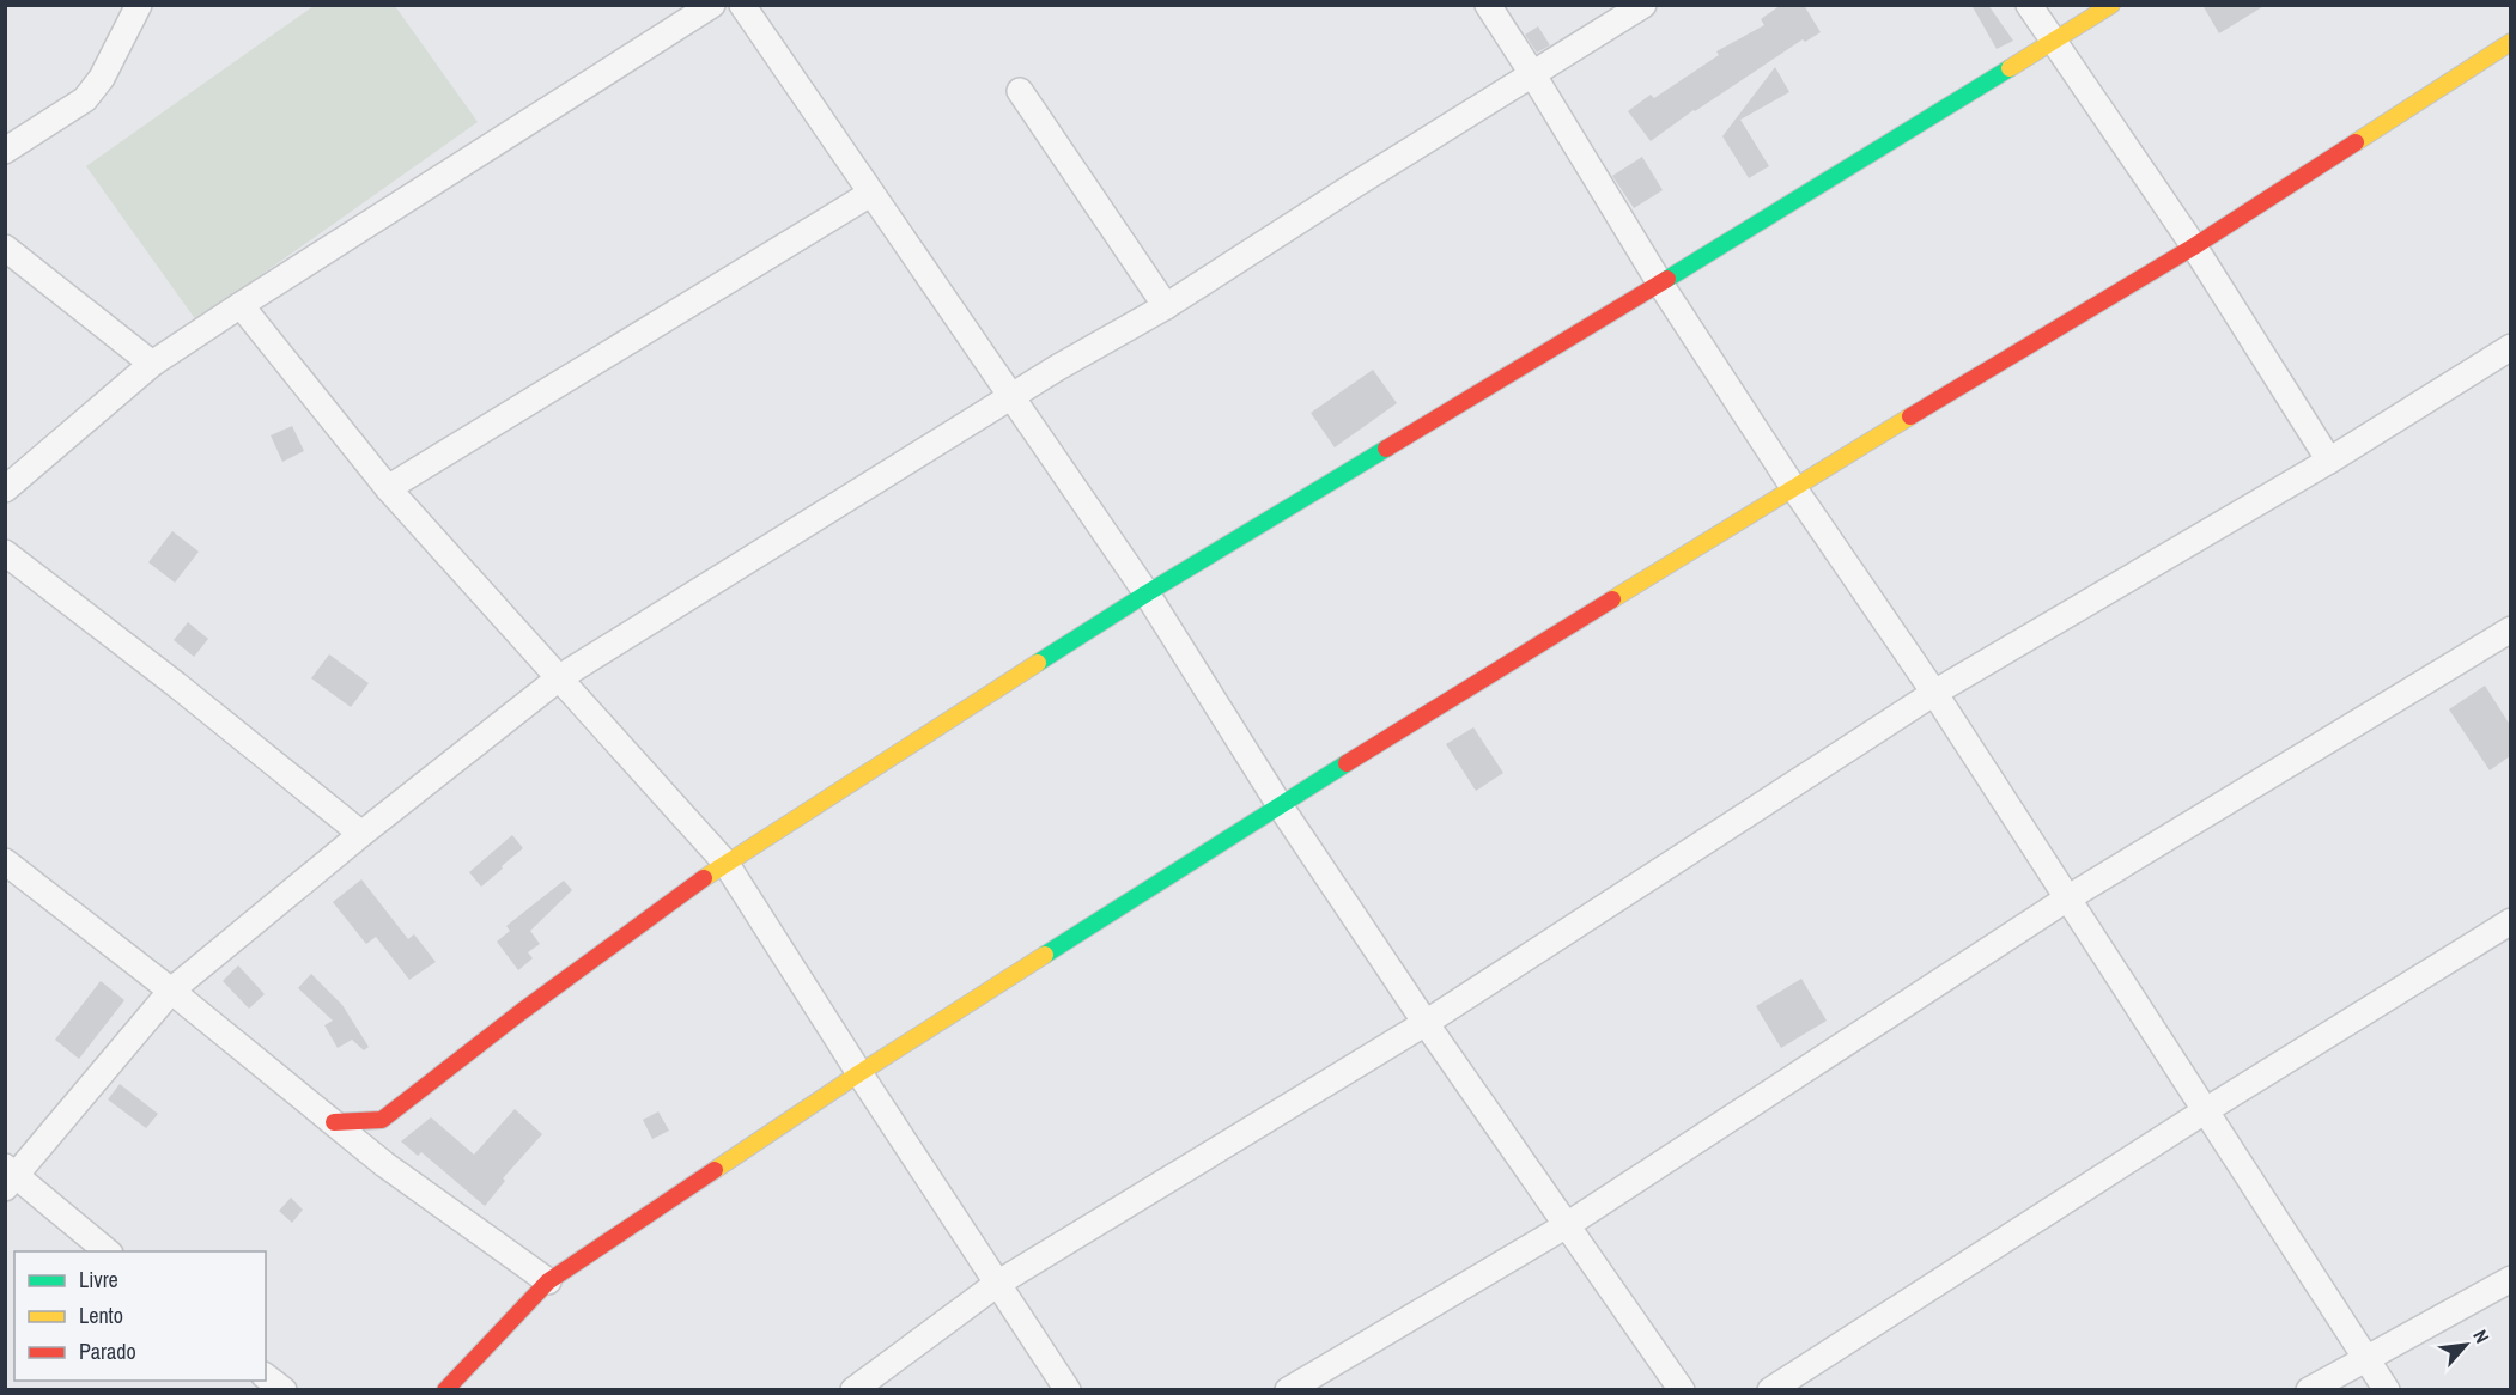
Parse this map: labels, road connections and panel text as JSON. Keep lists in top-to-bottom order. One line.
{"legend":["Livre","Lento","Parado"],"north":"top right"}
